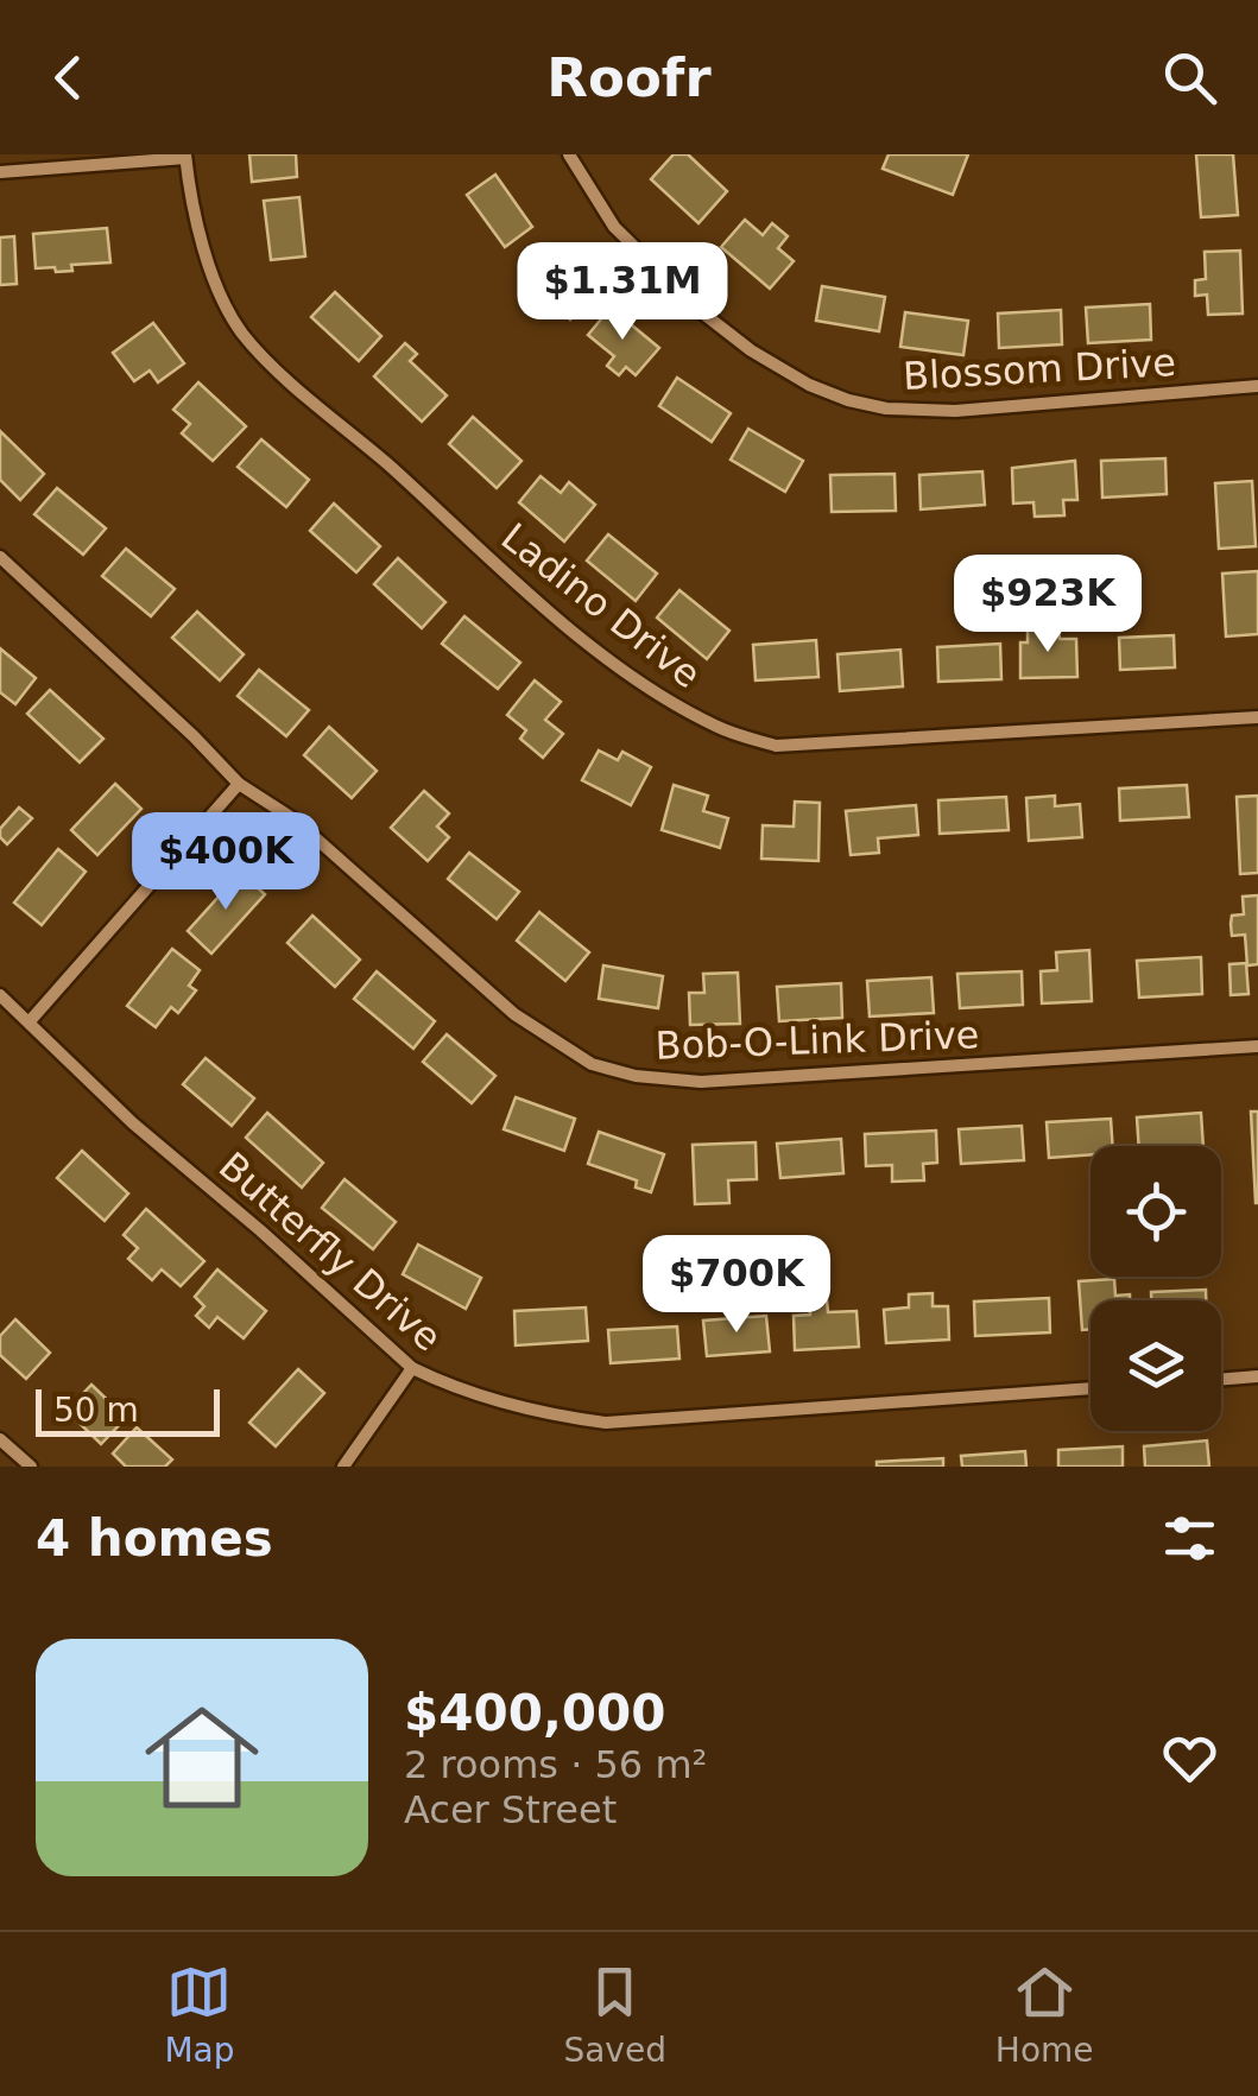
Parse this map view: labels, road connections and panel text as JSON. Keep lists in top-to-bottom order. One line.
{"streets":{"street":["Blossom Drive","Ladino Drive","Bob-O-Link Drive","Butterfly Drive"]},"scale_bar":"50 m","page":{"header":"Roofr","price":["$1.31M","$923K","$400K","$700K"],"scale":"50 m","heading":"4 homes","list":[{"name":"$400,000","note":"2 rooms · 56 m² · Acer Street"}],"tabs":["Map","Saved","Home"]}}
